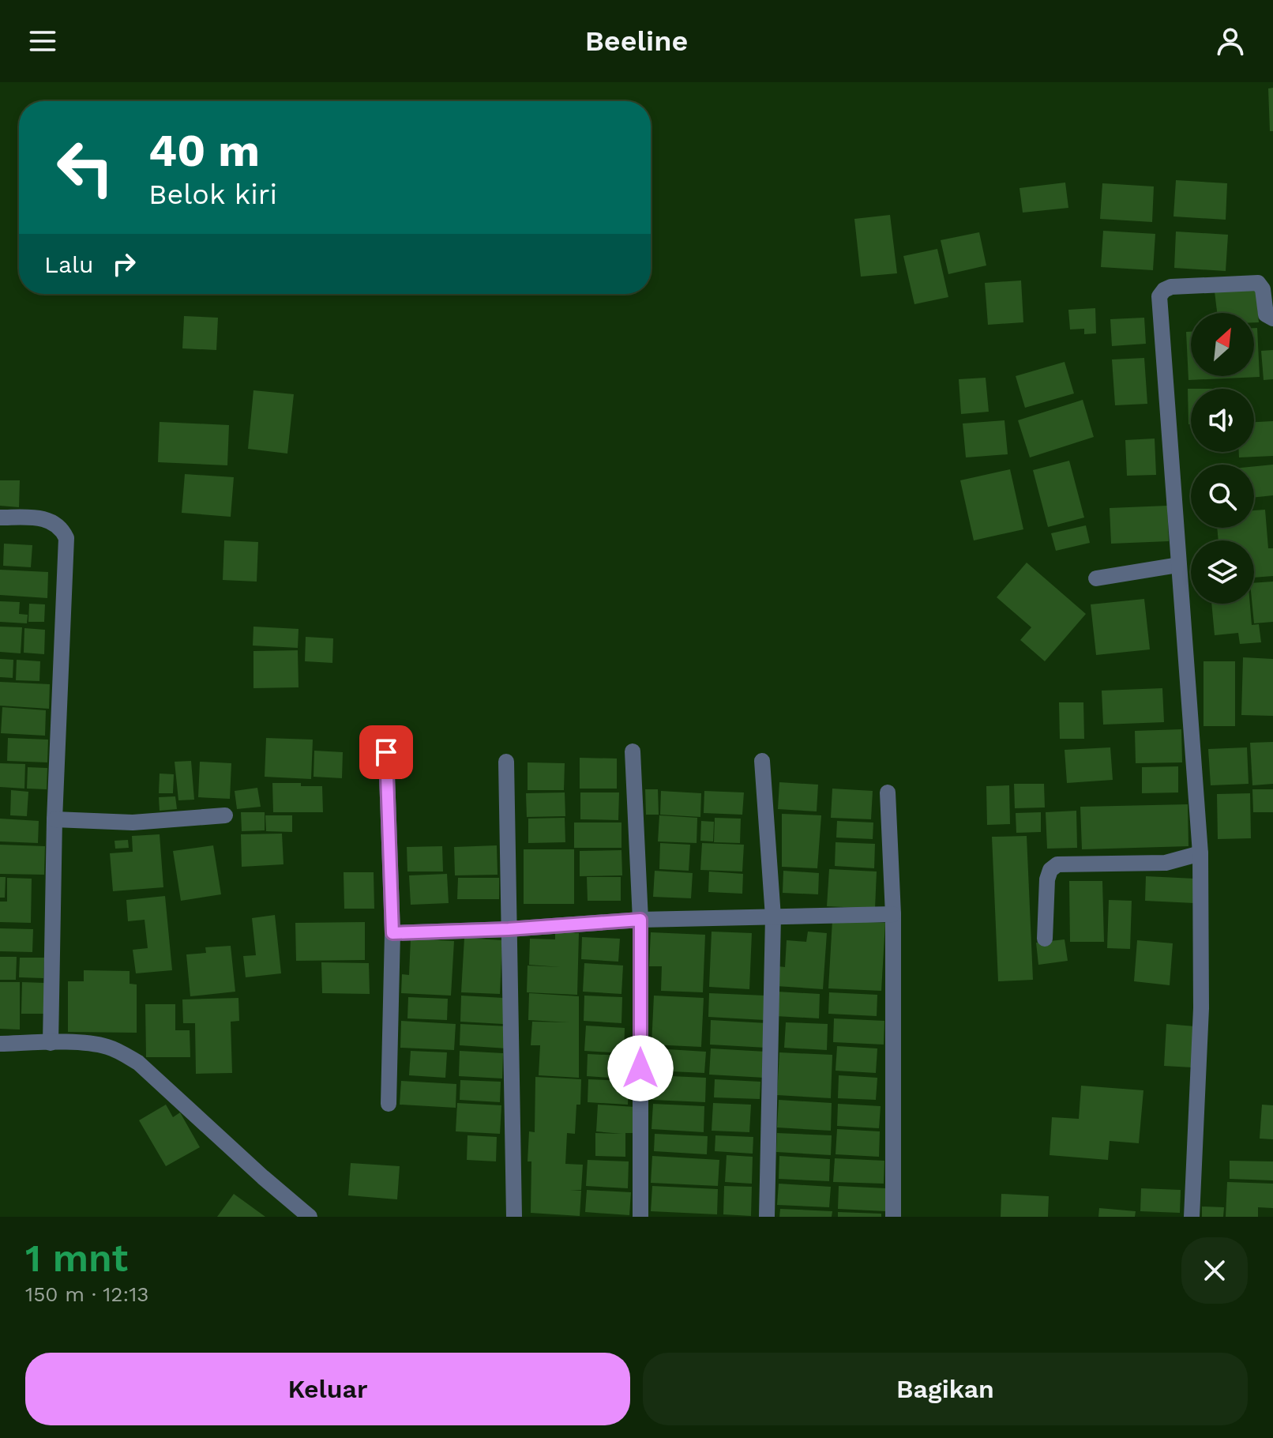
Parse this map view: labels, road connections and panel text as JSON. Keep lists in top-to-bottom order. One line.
{"north":"top right","page":{"header":"Beeline","turn":["40 m","Belok kiri"],"then":"Lalu","heading":["1 mnt","150 m · 12:13"],"buttons":["Keluar","Bagikan"]}}
